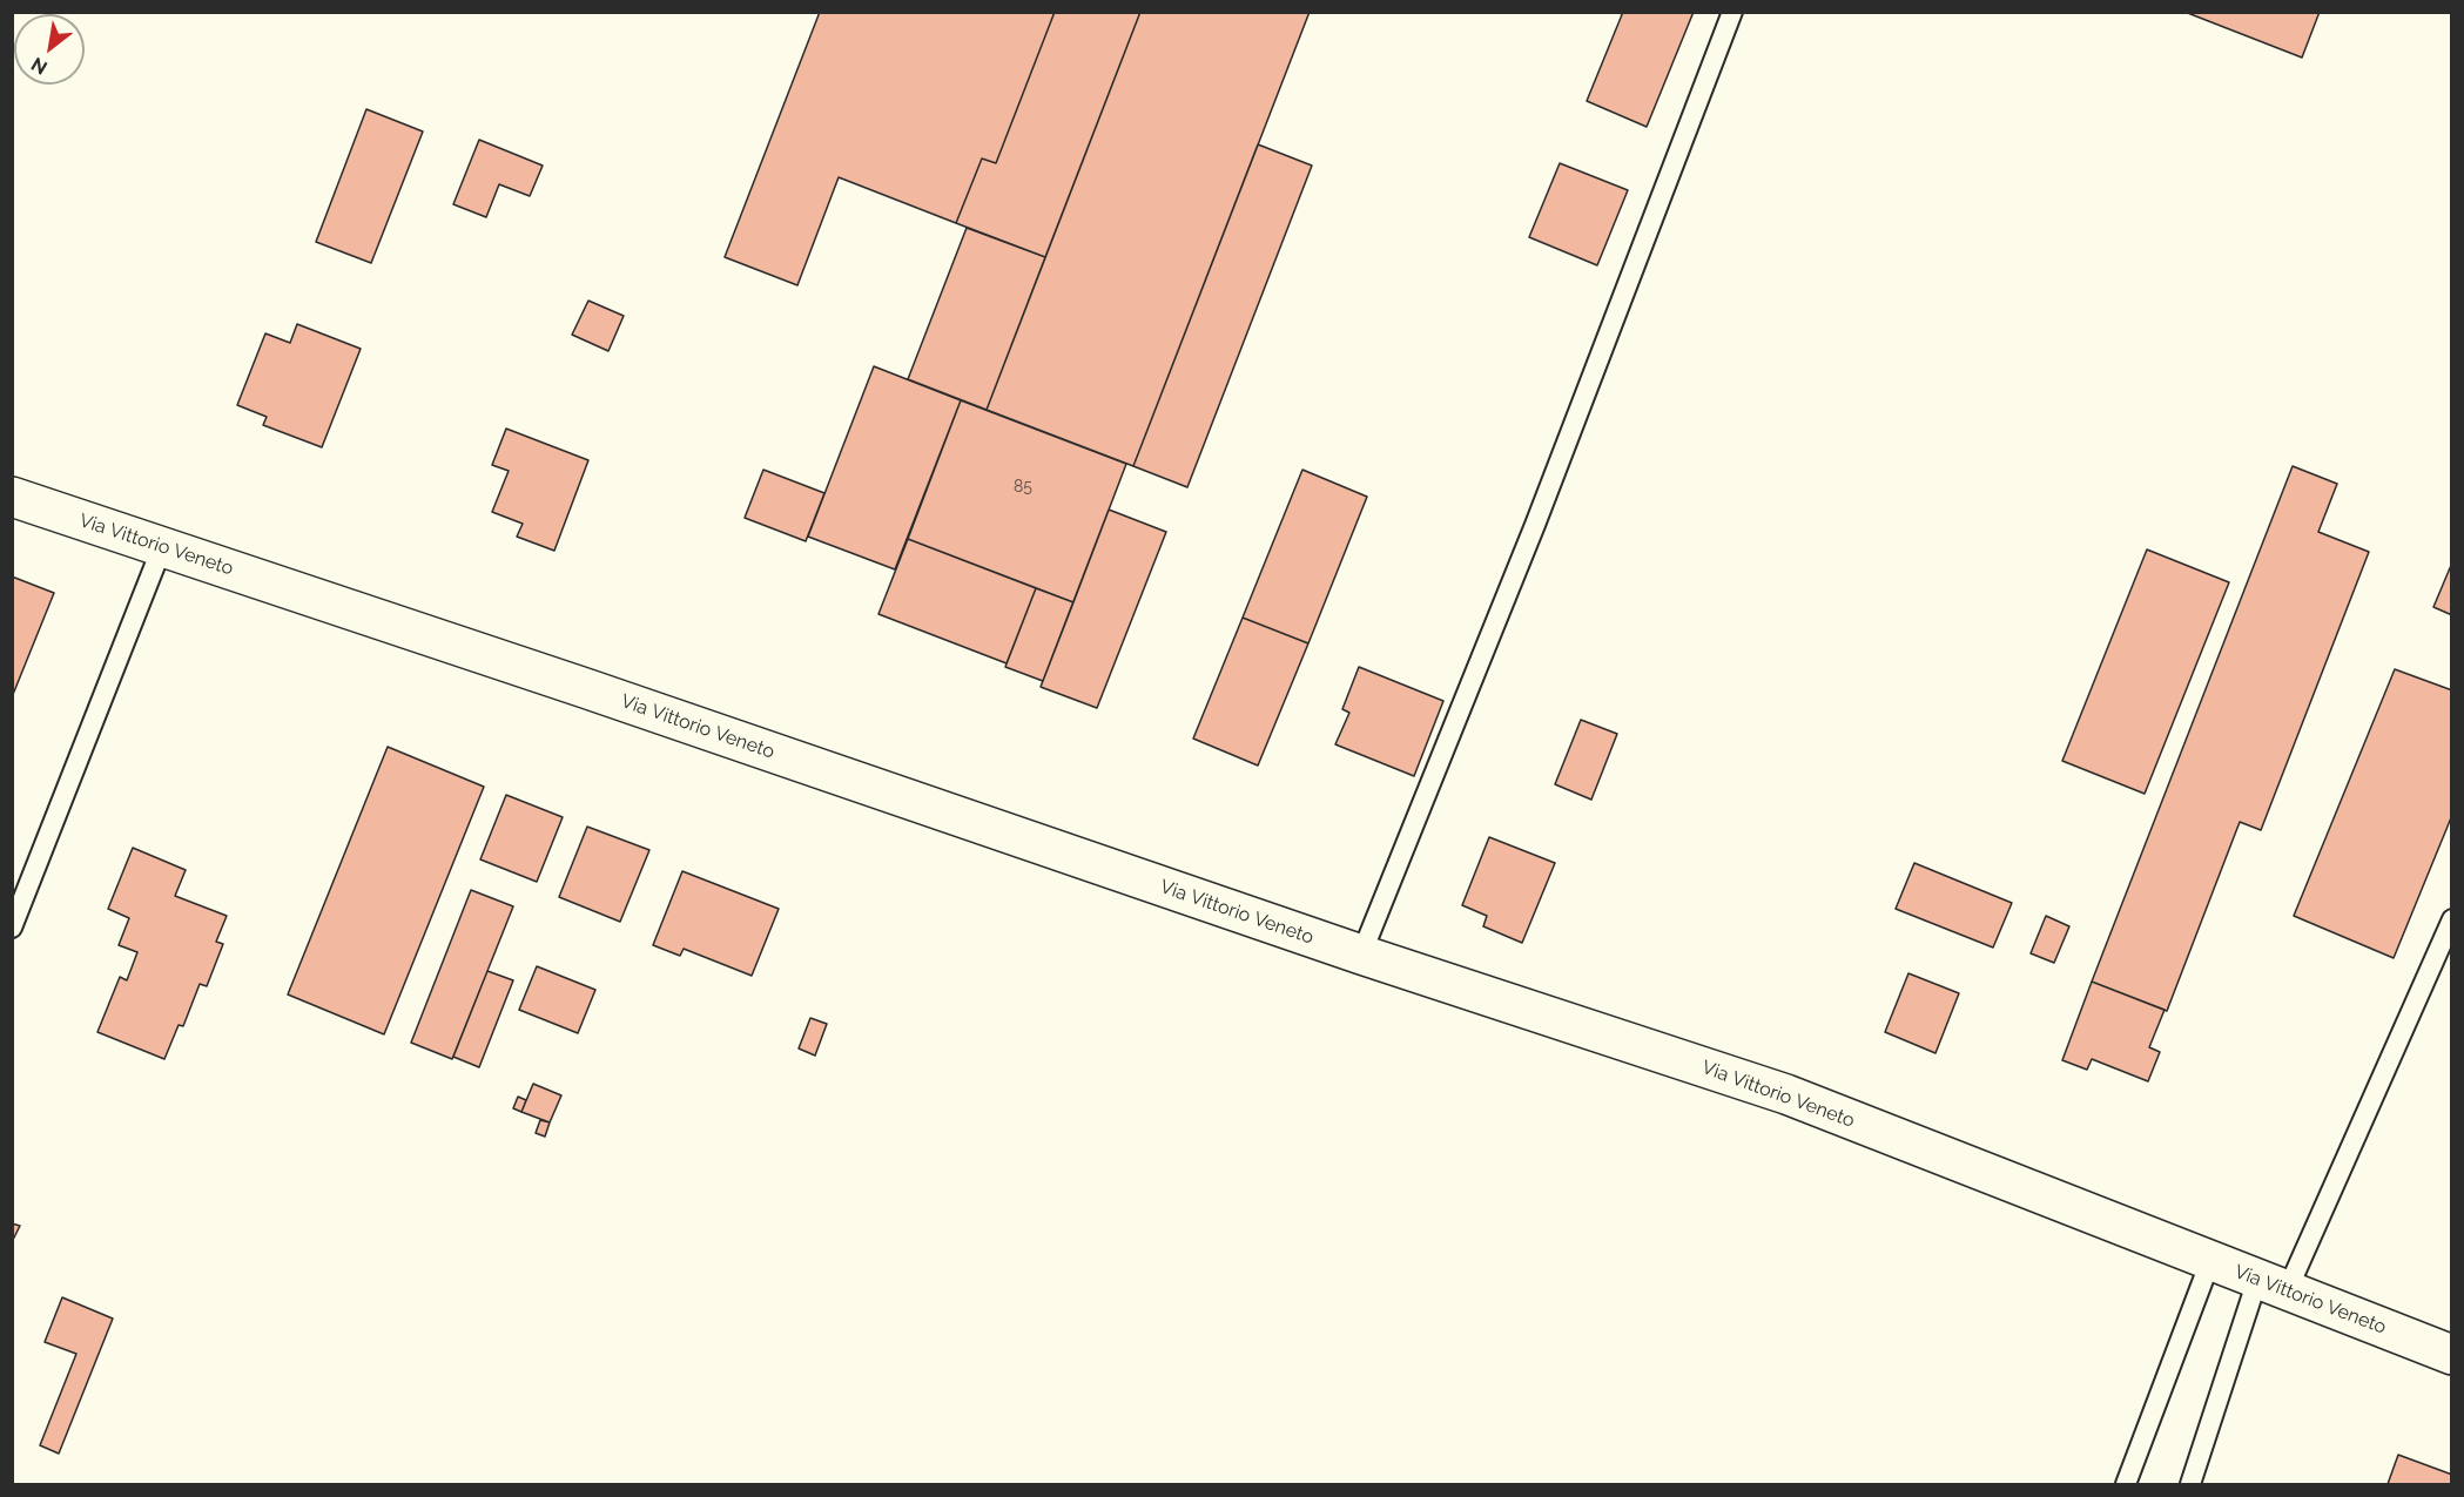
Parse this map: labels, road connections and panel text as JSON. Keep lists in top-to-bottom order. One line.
{"streets":{"main road":["Via Vittorio Veneto"]},"house_numbers":["85"],"north":"bottom left"}
